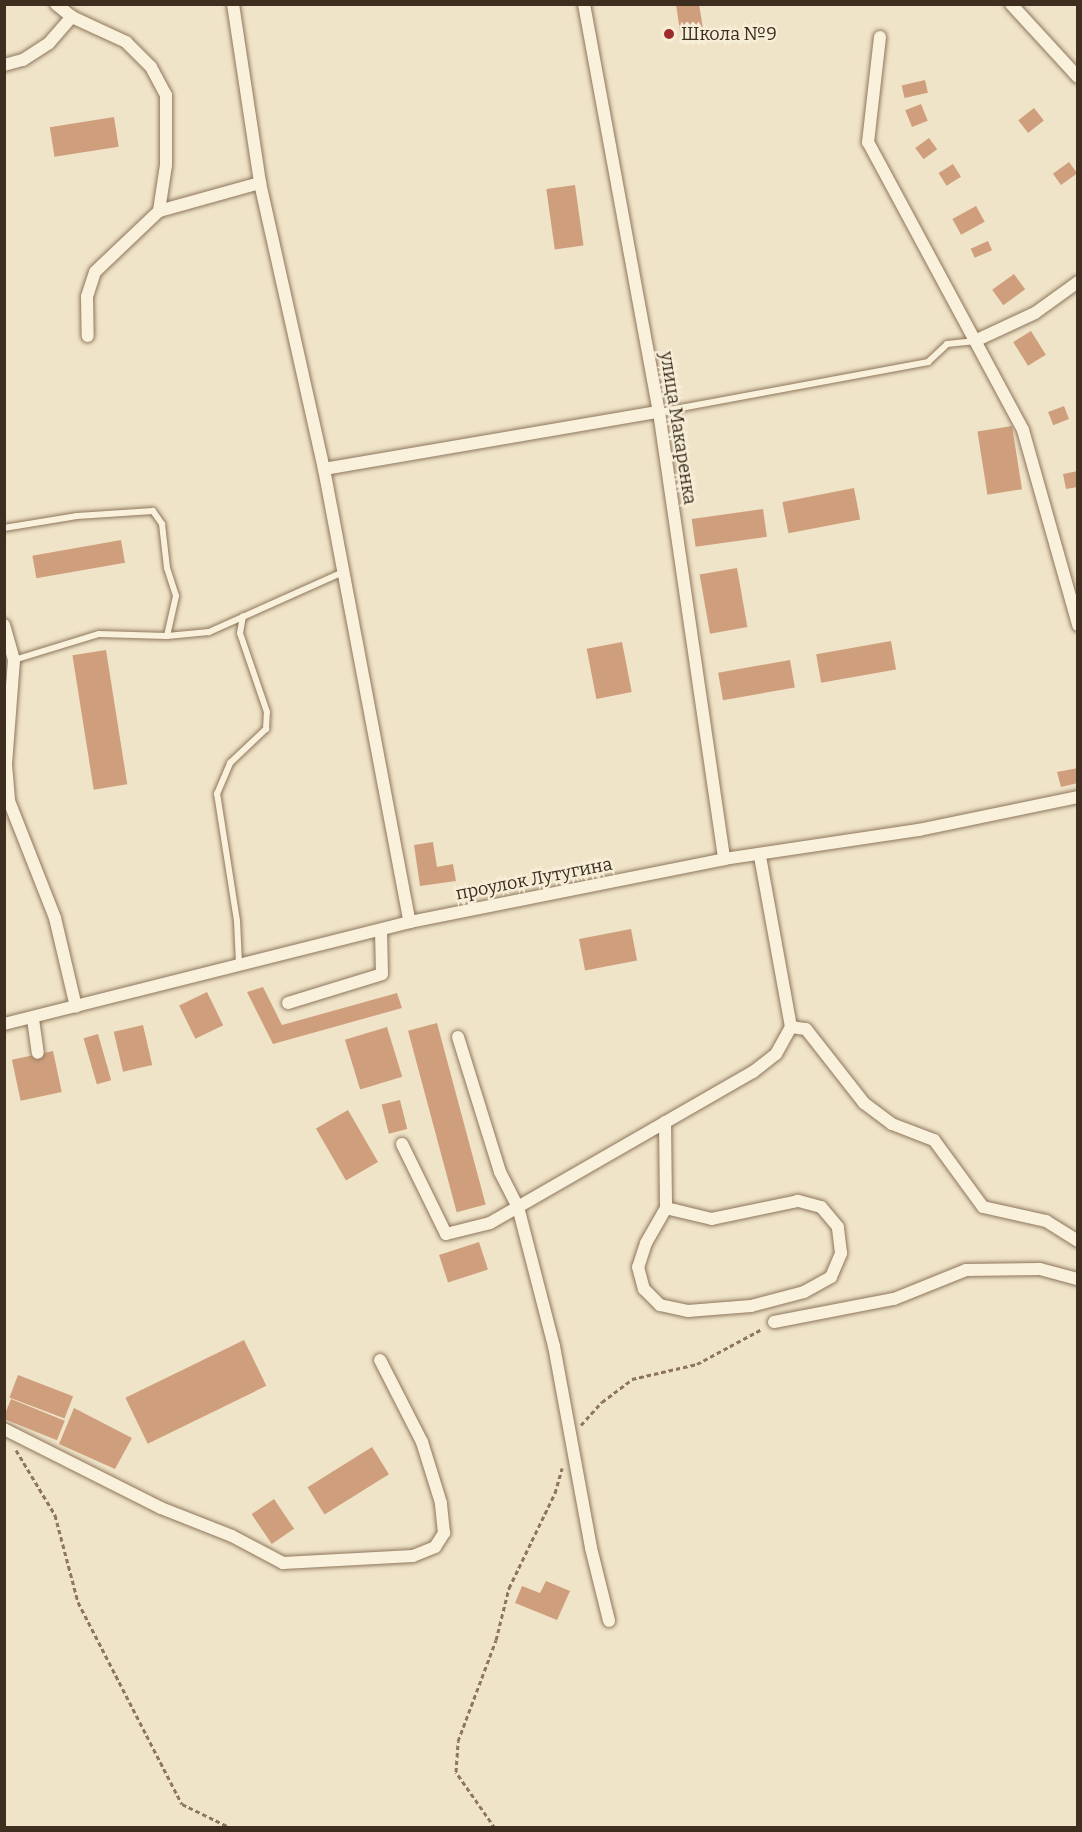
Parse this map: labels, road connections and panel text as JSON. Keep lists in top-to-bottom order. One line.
{"streets":{"street":["улица Макаренка","проулок Лутугина"]},"crossings":[["улица Макаренка","проулок Лутугина"]],"places":["Школа №9"]}
